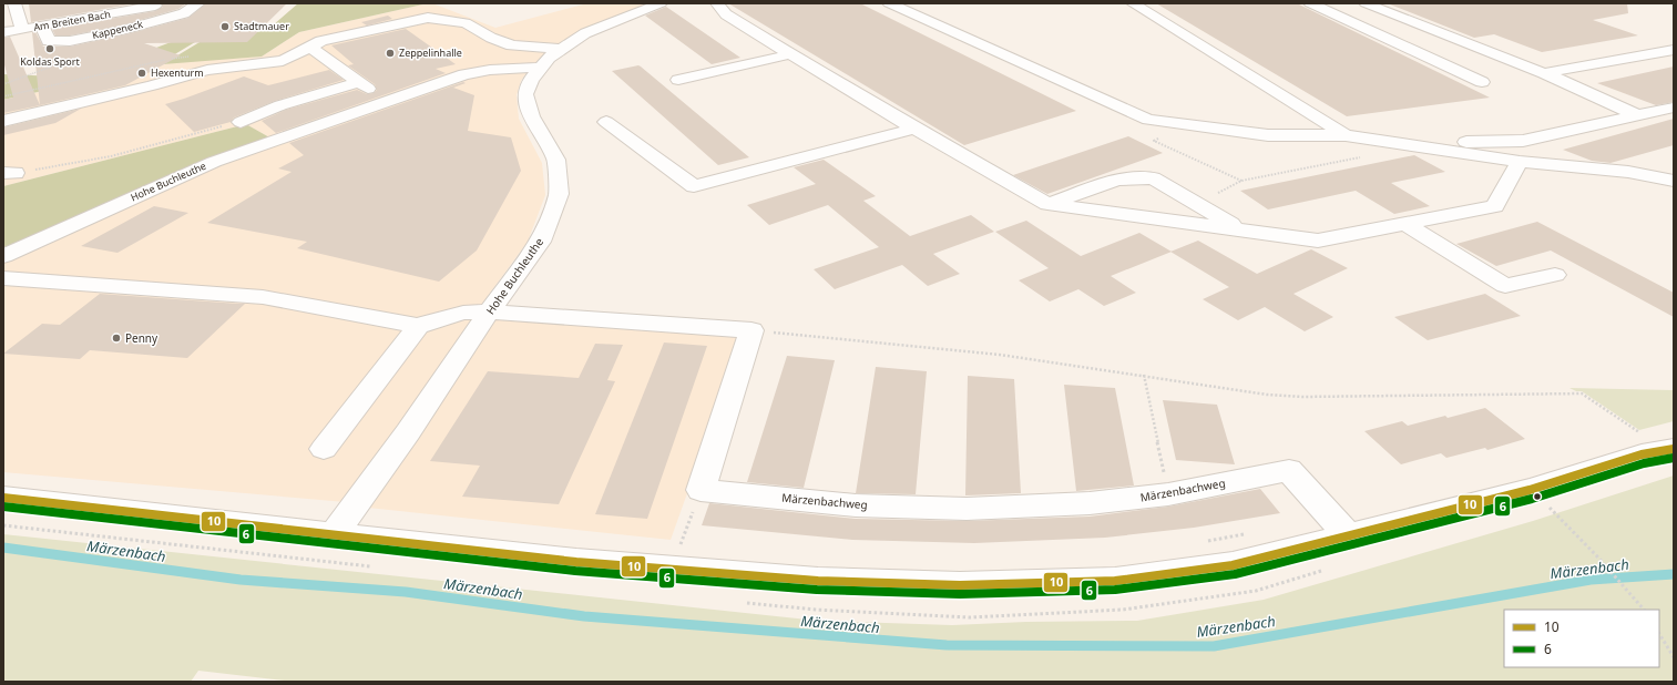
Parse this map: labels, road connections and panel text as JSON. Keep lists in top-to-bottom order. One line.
{"streets":{"street":["Am Breiten Bach","Kappeneck","Hohe Buchleuthe","Märzenbachweg"]},"crossings":[["Am Breiten Bach","Kappeneck"]],"water":["Märzenbach"],"places":["Stadtmauer","Koldas Sport","Zeppelinhalle","Hexenturm","Penny"],"lines":["transit line 10","transit line 6"],"legend":["10","6"]}
